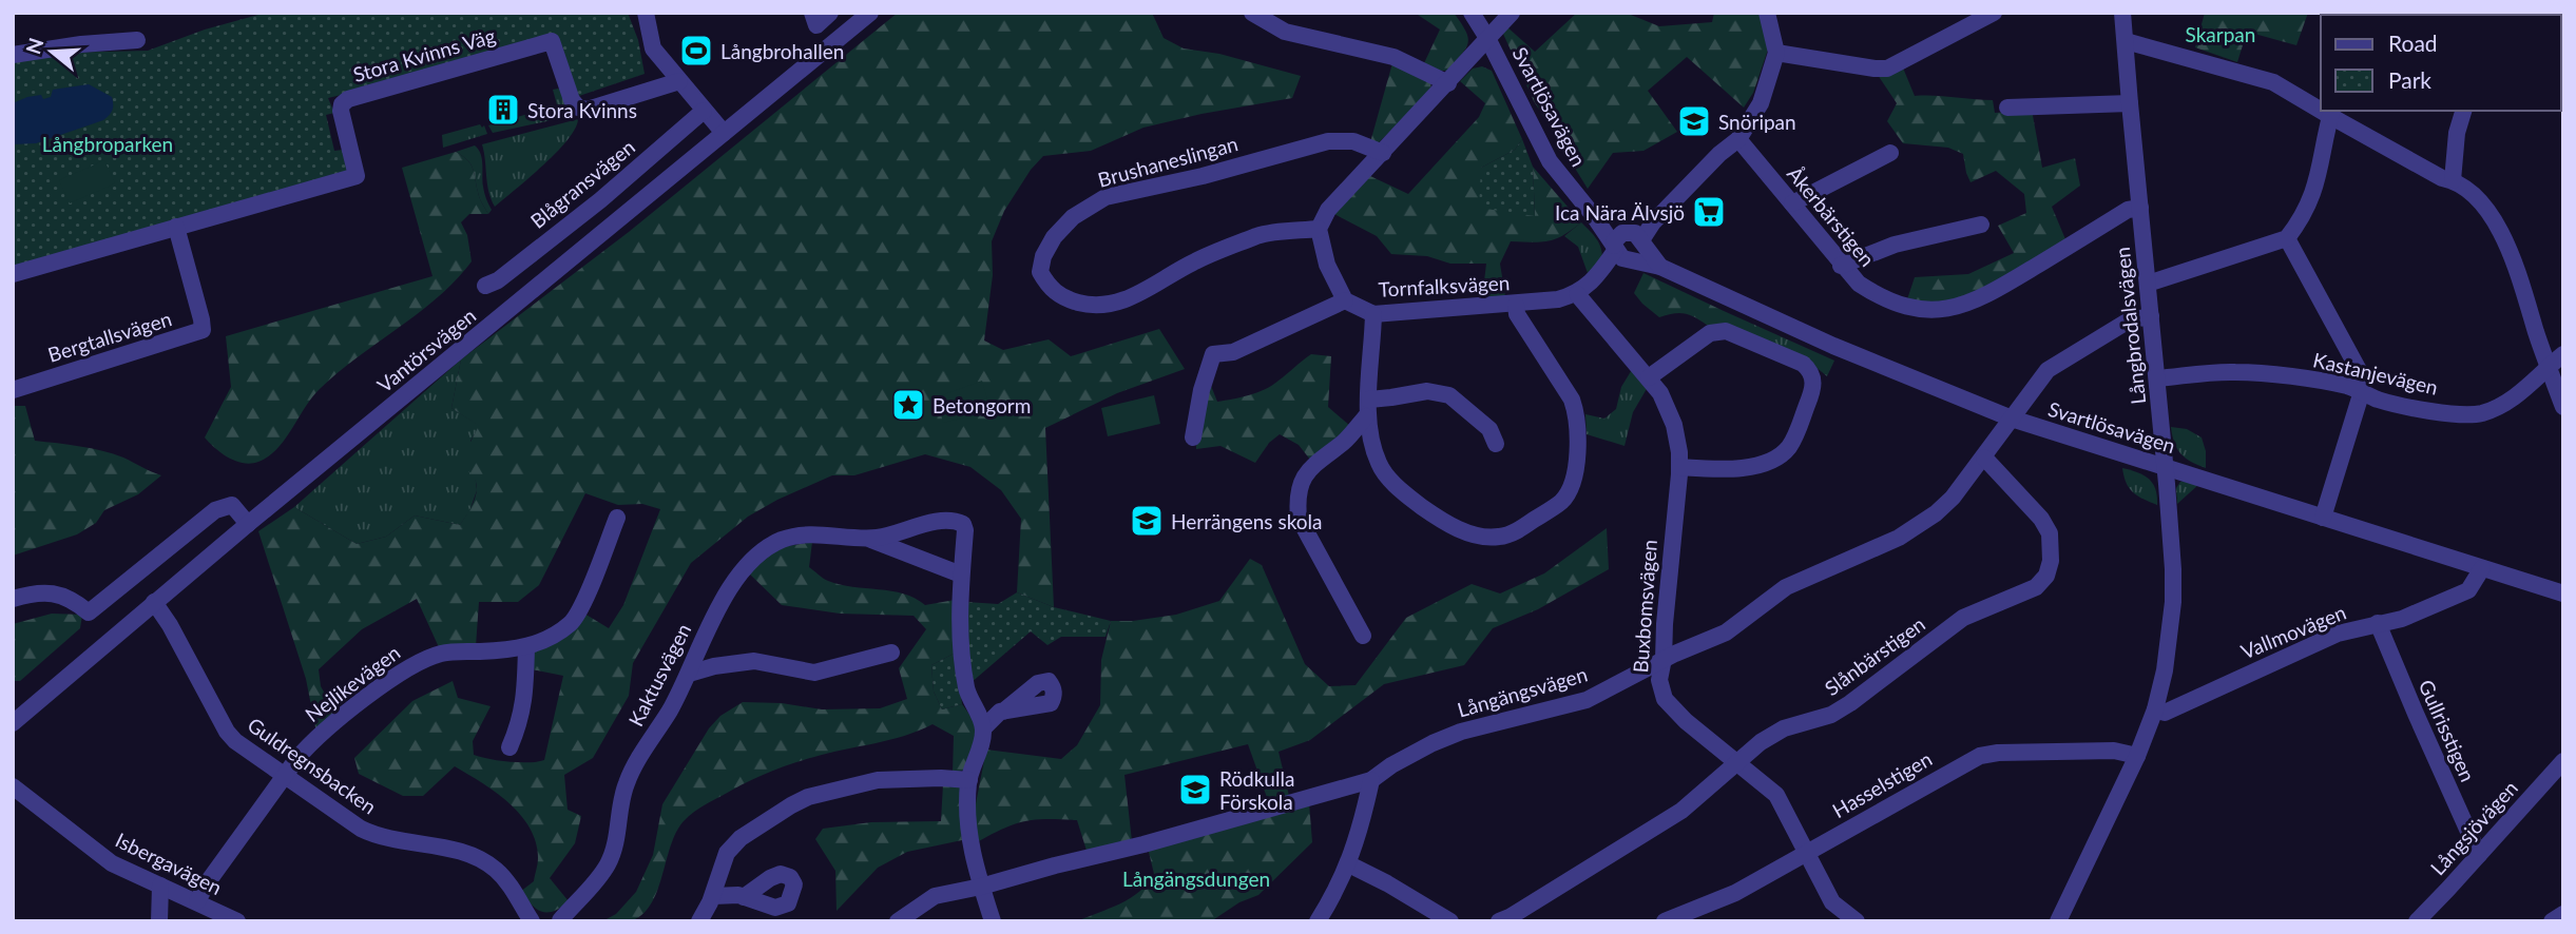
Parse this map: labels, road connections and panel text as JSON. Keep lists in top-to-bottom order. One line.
{"streets":{"street":["Stora Kvinns Väg","Svartlösavägen","Brushaneslingan","Blågransvägen","Åkerbärstigen","Tornfalksvägen","Långbrodalsvägen","Bergtallsvägen","Vantörsvägen","Kastanjevägen","Buxbomsvägen","Vallmovägen","Slånbärstigen","Kaktusvägen","Nejlikevägen","Långängsvägen","Gullrisstigen","Guldregnsbacken","Hasselstigen","Långsjövägen","Isbergavägen"]},"crossings":[["Stora Kvinns Väg","Bergtallsvägen"],["Svartlösavägen","Långbrodalsvägen"],["Svartlösavägen","Vallmovägen"],["Svartlösavägen","Långängsvägen"],["Åkerbärstigen","Långbrodalsvägen"],["Tornfalksvägen","Buxbomsvägen"],["Långbrodalsvägen","Kastanjevägen"],["Långbrodalsvägen","Vallmovägen"],["Långbrodalsvägen","Långängsvägen"],["Långbrodalsvägen","Hasselstigen"],["Vantörsvägen","Guldregnsbacken"],["Buxbomsvägen","Slånbärstigen"],["Buxbomsvägen","Långängsvägen"],["Buxbomsvägen","Hasselstigen"],["Vallmovägen","Gullrisstigen"],["Slånbärstigen","Långängsvägen"],["Nejlikevägen","Guldregnsbacken"],["Nejlikevägen","Isbergavägen"],["Gullrisstigen","Långsjövägen"]],"parks":["Skarpan","Långbroparken","Långängsdungen"],"places":{"sports":["Långbrohallen"],"building":["Stora Kvinns"],"school or university":["Snöripan","Herrängens skola","Rödkulla Förskola"],"supermarket":["Ica Nära Älvsjö"],"place":["Betongorm"]},"legend":["Road","Park"],"north":"left"}
